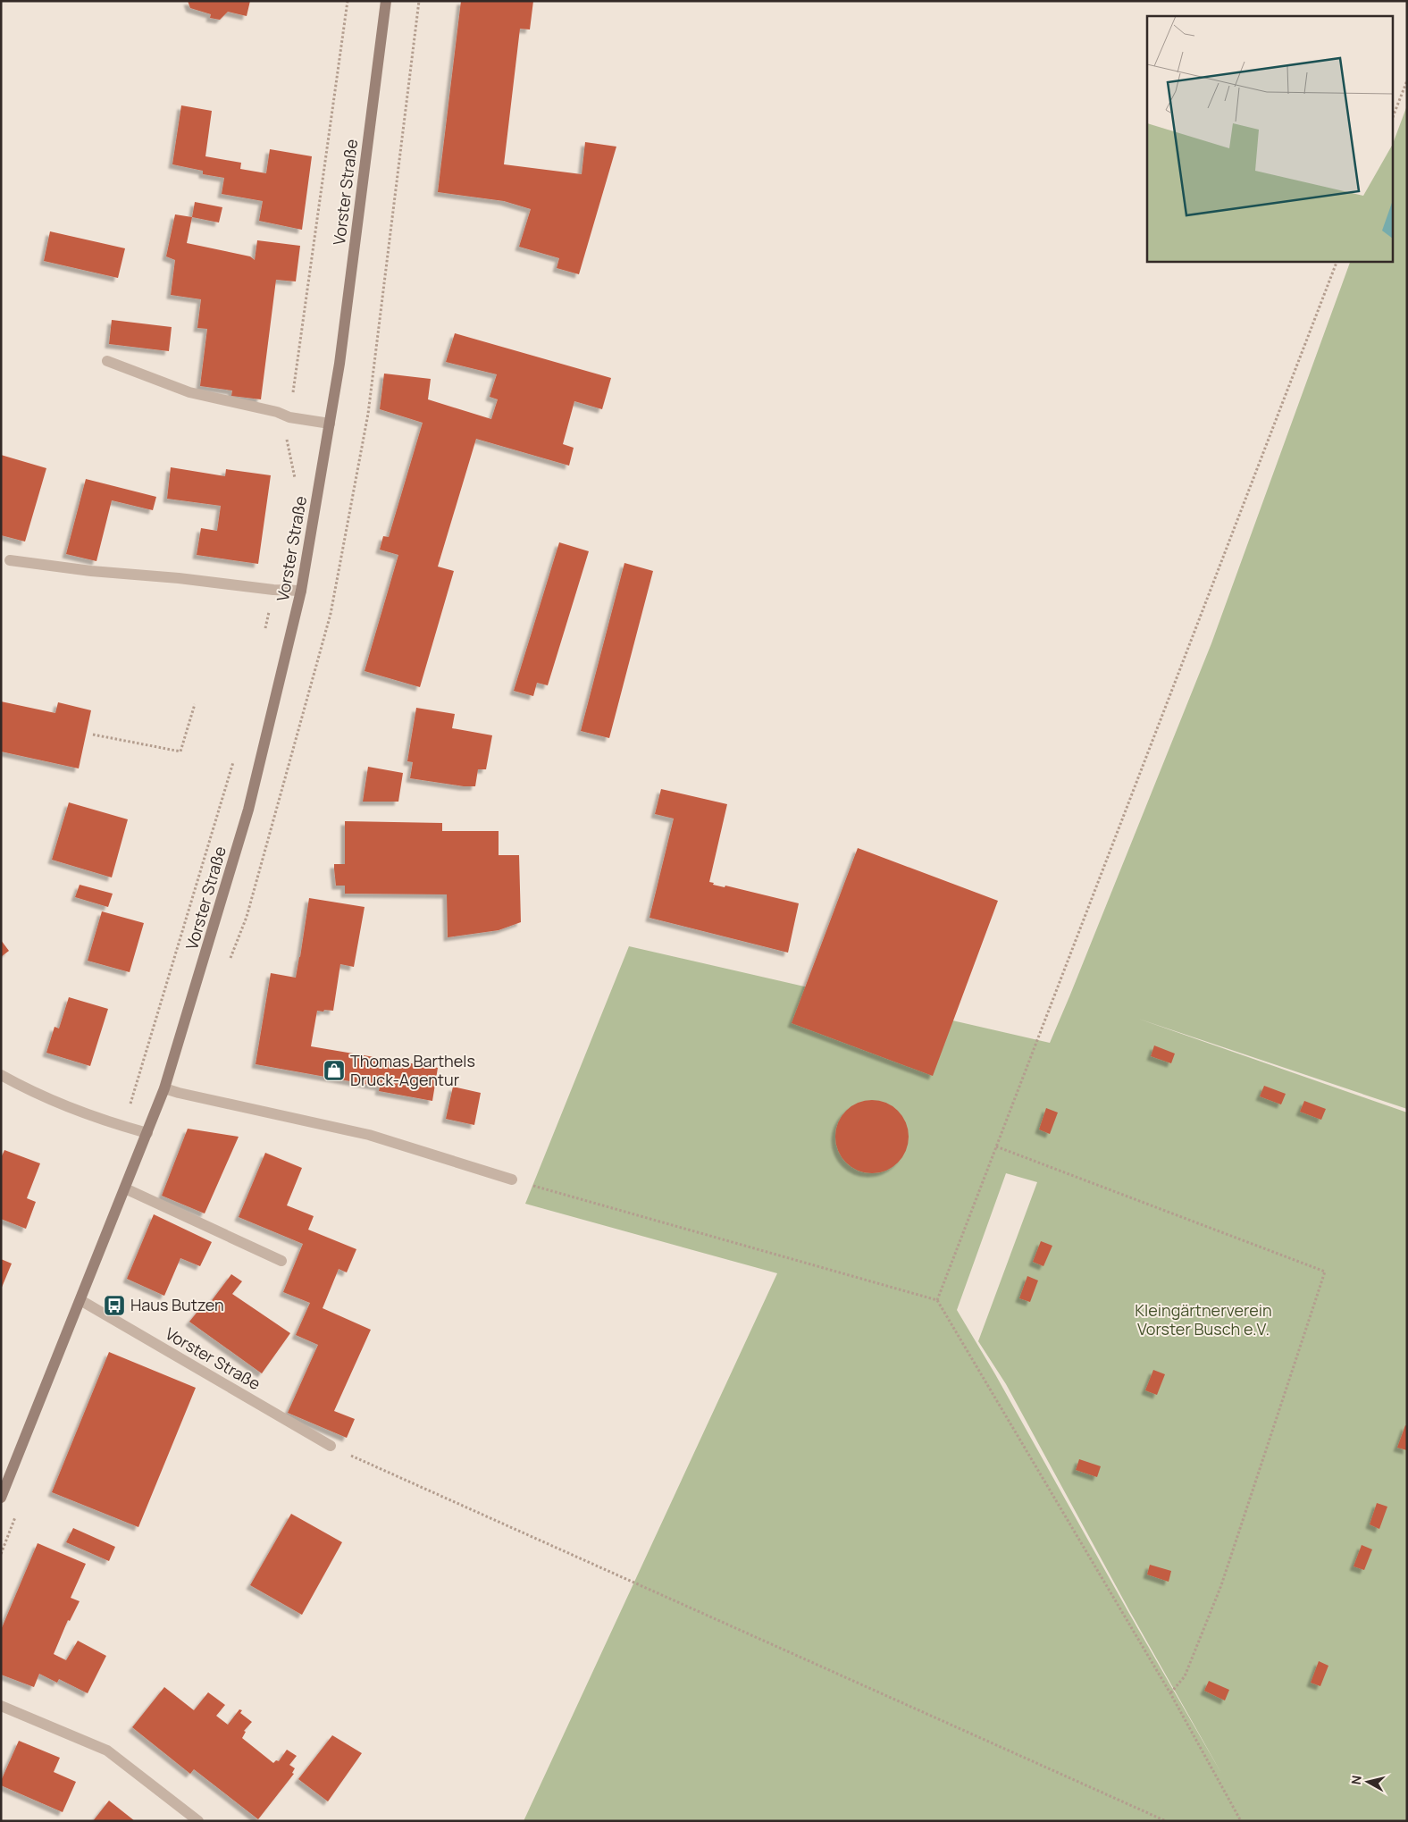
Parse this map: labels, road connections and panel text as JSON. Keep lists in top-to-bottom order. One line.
{"streets":{"main road":["Vorster Straße"]},"parks":["Kleingärtnerverein Vorster Busch e.V."],"places":{"shop":["Thomas Barthels Druck-Agentur"],"bus stop":["Haus Butzen"]},"north":"left"}
